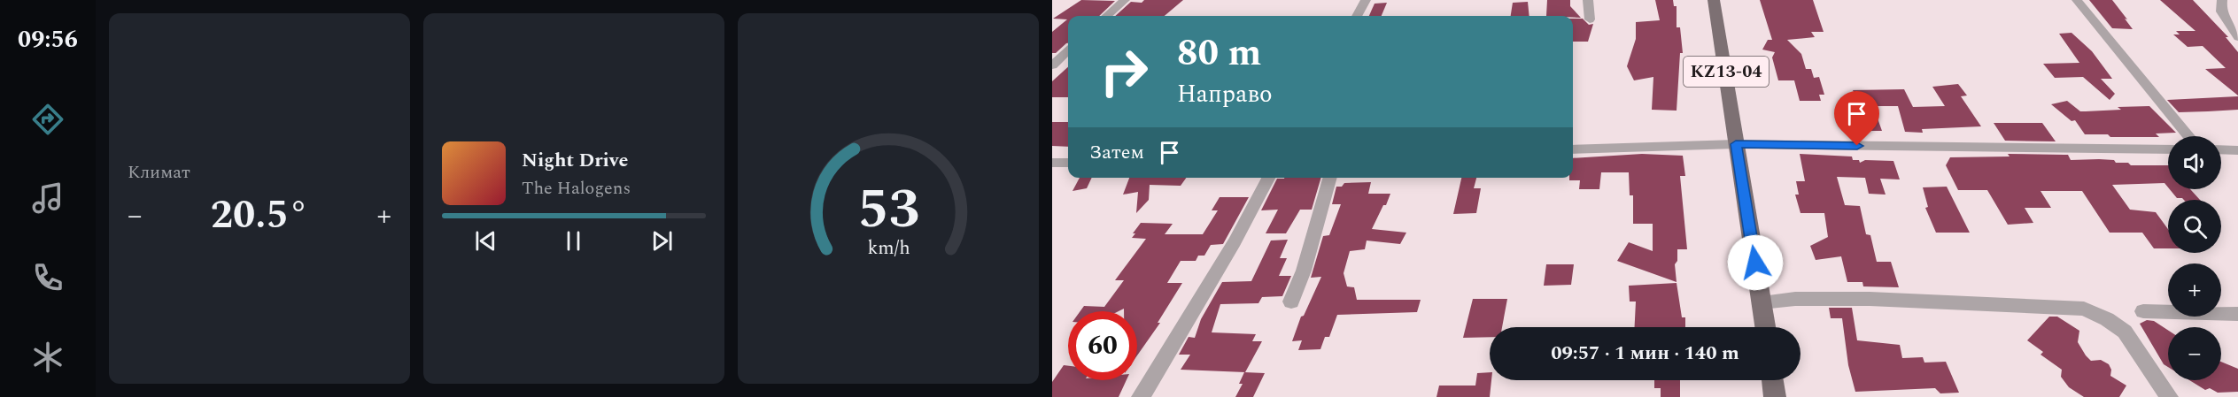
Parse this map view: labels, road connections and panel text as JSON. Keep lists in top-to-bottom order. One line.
{"streets":{"main road":["KZ13-04"]},"page":{"tabs":"09:56","tile":"Климат","turn":["80 m","Направо"],"then":"Затем","map_buttons":["+","−"],"song":["Night Drive","The Halogens"],"heat":["−","20.5°","+"],"limit":"60","trip":"09:57 · 1 мин · 140 m","gauge":["53","km/h"]}}
